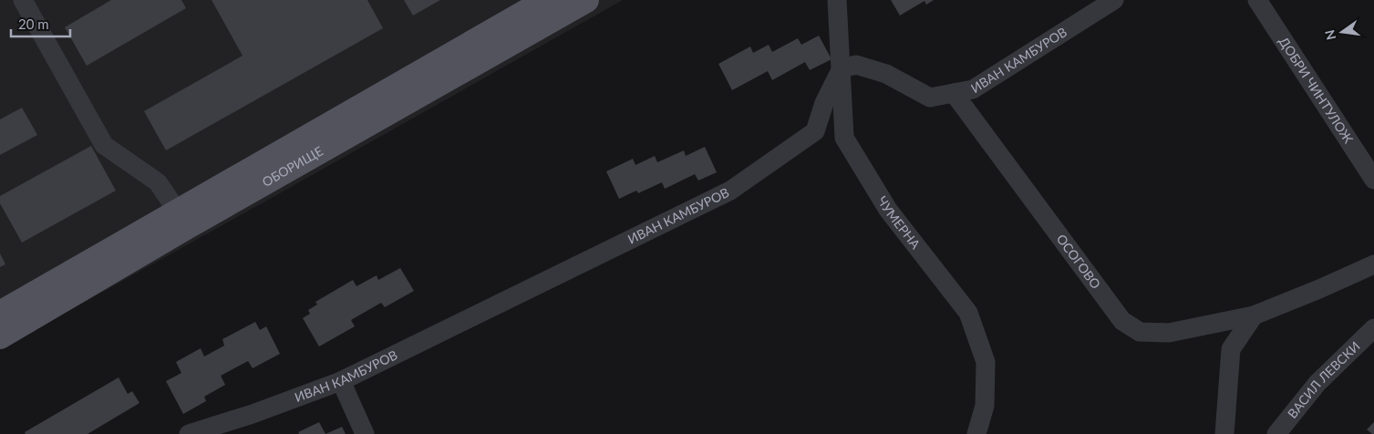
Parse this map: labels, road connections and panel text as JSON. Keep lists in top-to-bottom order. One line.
{"streets":{"main road":["ОБОРИЩЕ"],"street":["ИВАН КАМБУРОВ","ДОБРИ ЧИНТУЛОЖ","ЧУМЕРНА","ОСОГОВО","ВАСИЛ ЛЕВСКИ"]},"crossings":[["ИВАН КАМБУРОВ","ЧУМЕРНА"],["ИВАН КАМБУРОВ","ОСОГОВО"]],"scale_bar":"20 m","north":"left"}
